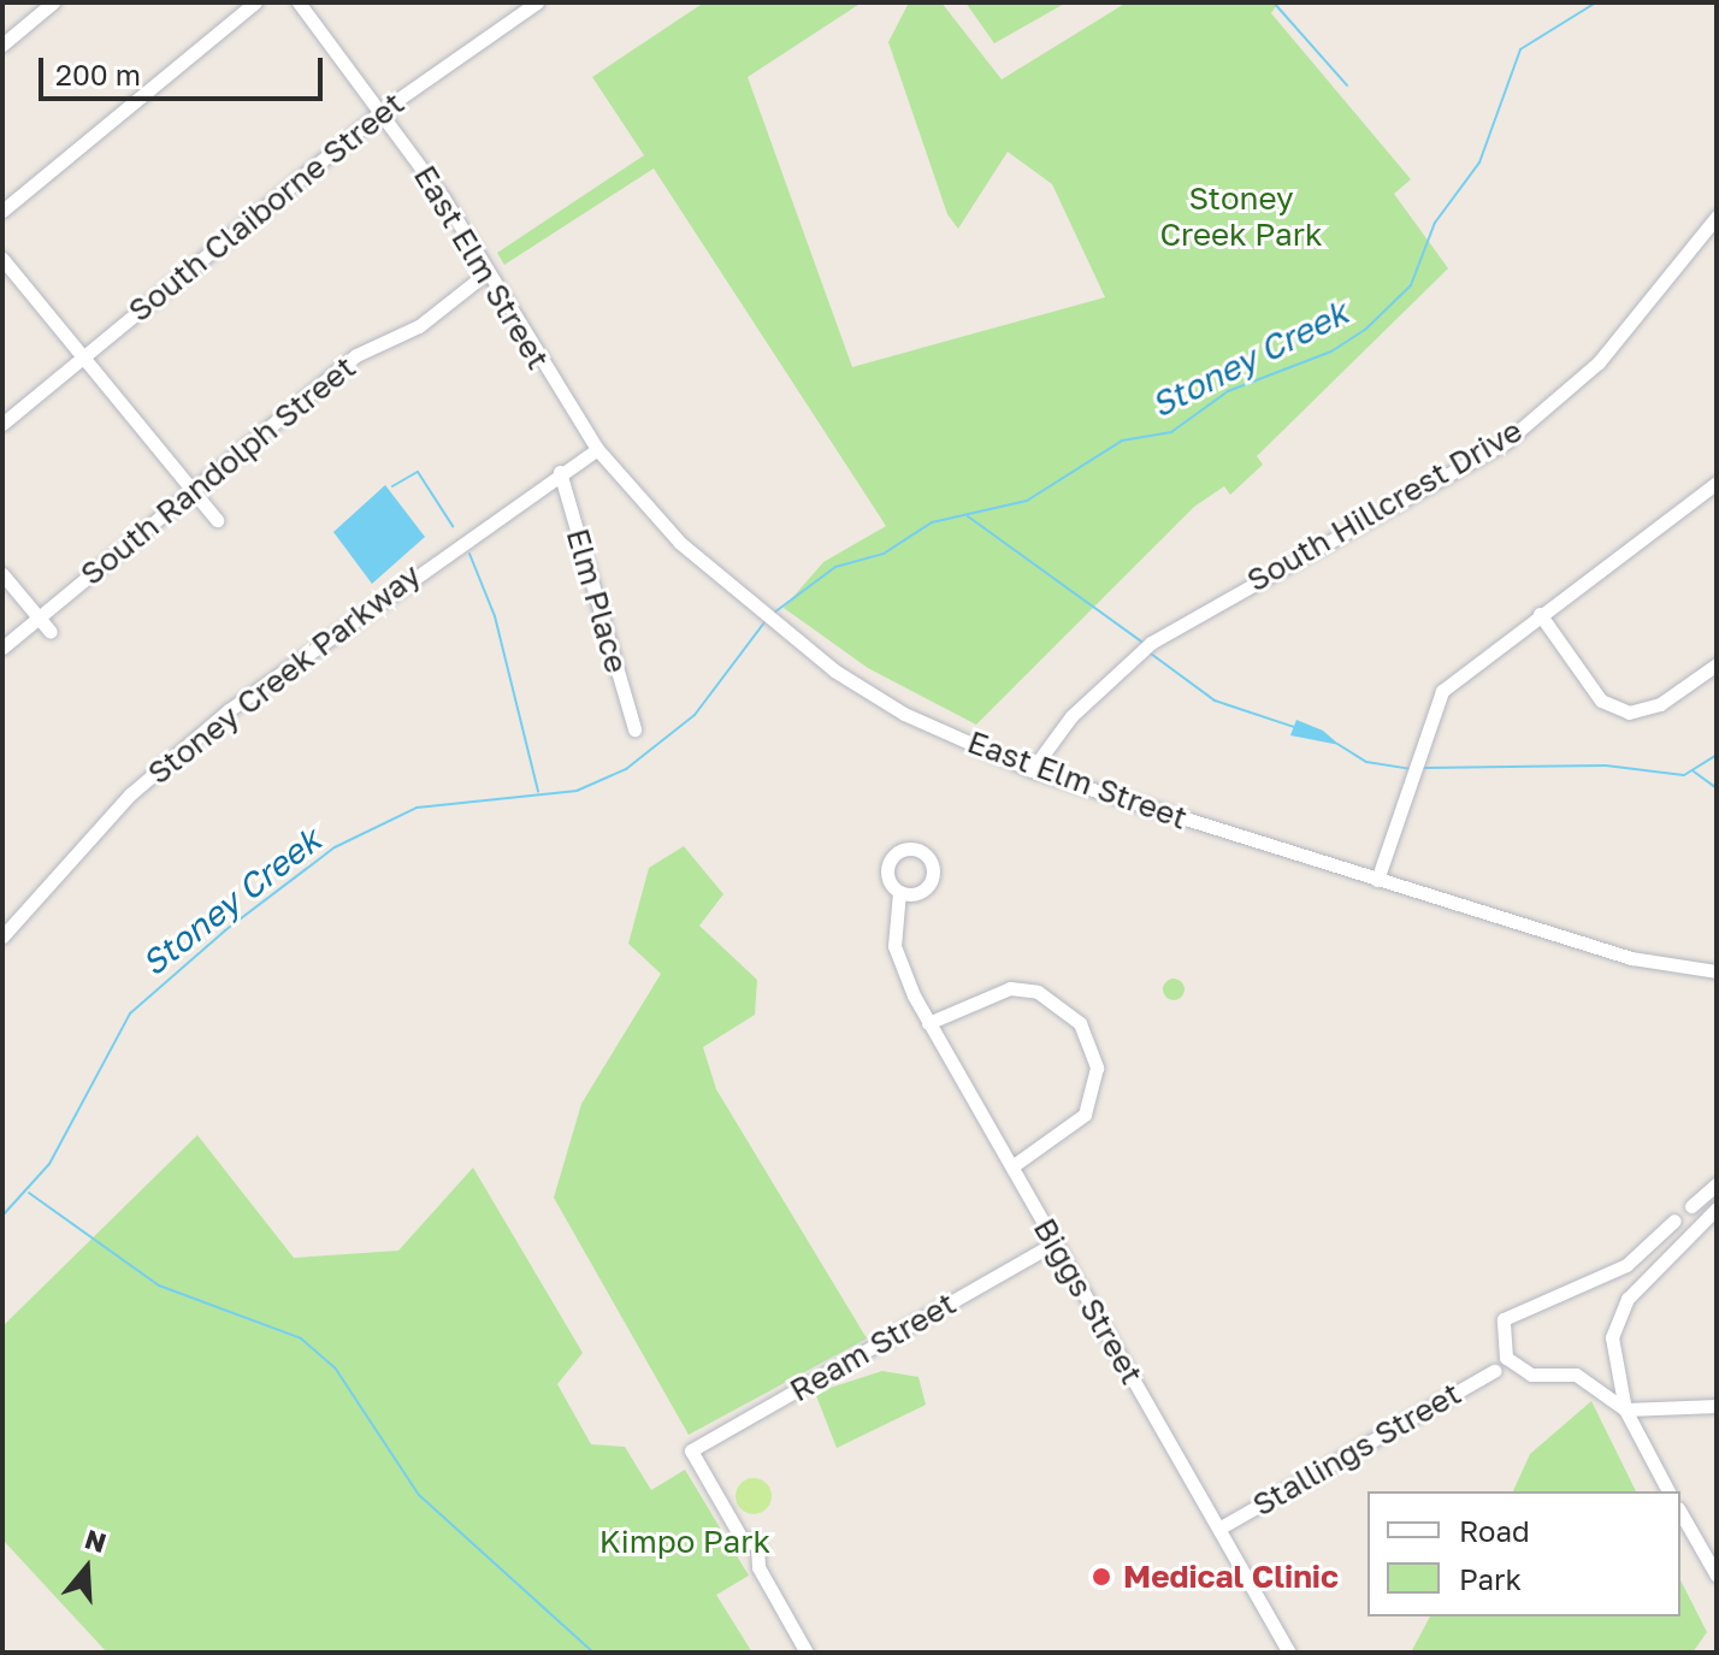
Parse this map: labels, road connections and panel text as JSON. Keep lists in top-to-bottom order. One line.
{"streets":{"street":["South Claiborne Street","East Elm Street","South Randolph Street","South Hillcrest Drive","Elm Place","Stoney Creek Parkway","Biggs Street","Ream Street","Stallings Street"]},"crossings":[["South Claiborne Street","East Elm Street"],["East Elm Street","South Randolph Street"],["East Elm Street","South Hillcrest Drive"],["East Elm Street","Stoney Creek Parkway"],["Elm Place","Stoney Creek Parkway"],["Biggs Street","Ream Street"],["Biggs Street","Stallings Street"]],"water":["Stoney Creek"],"parks":["Stoney Creek Park","Kimpo Park"],"places":["Medical Clinic"],"legend":["Road","Park"],"scale_bar":"200 m","north":"top"}
